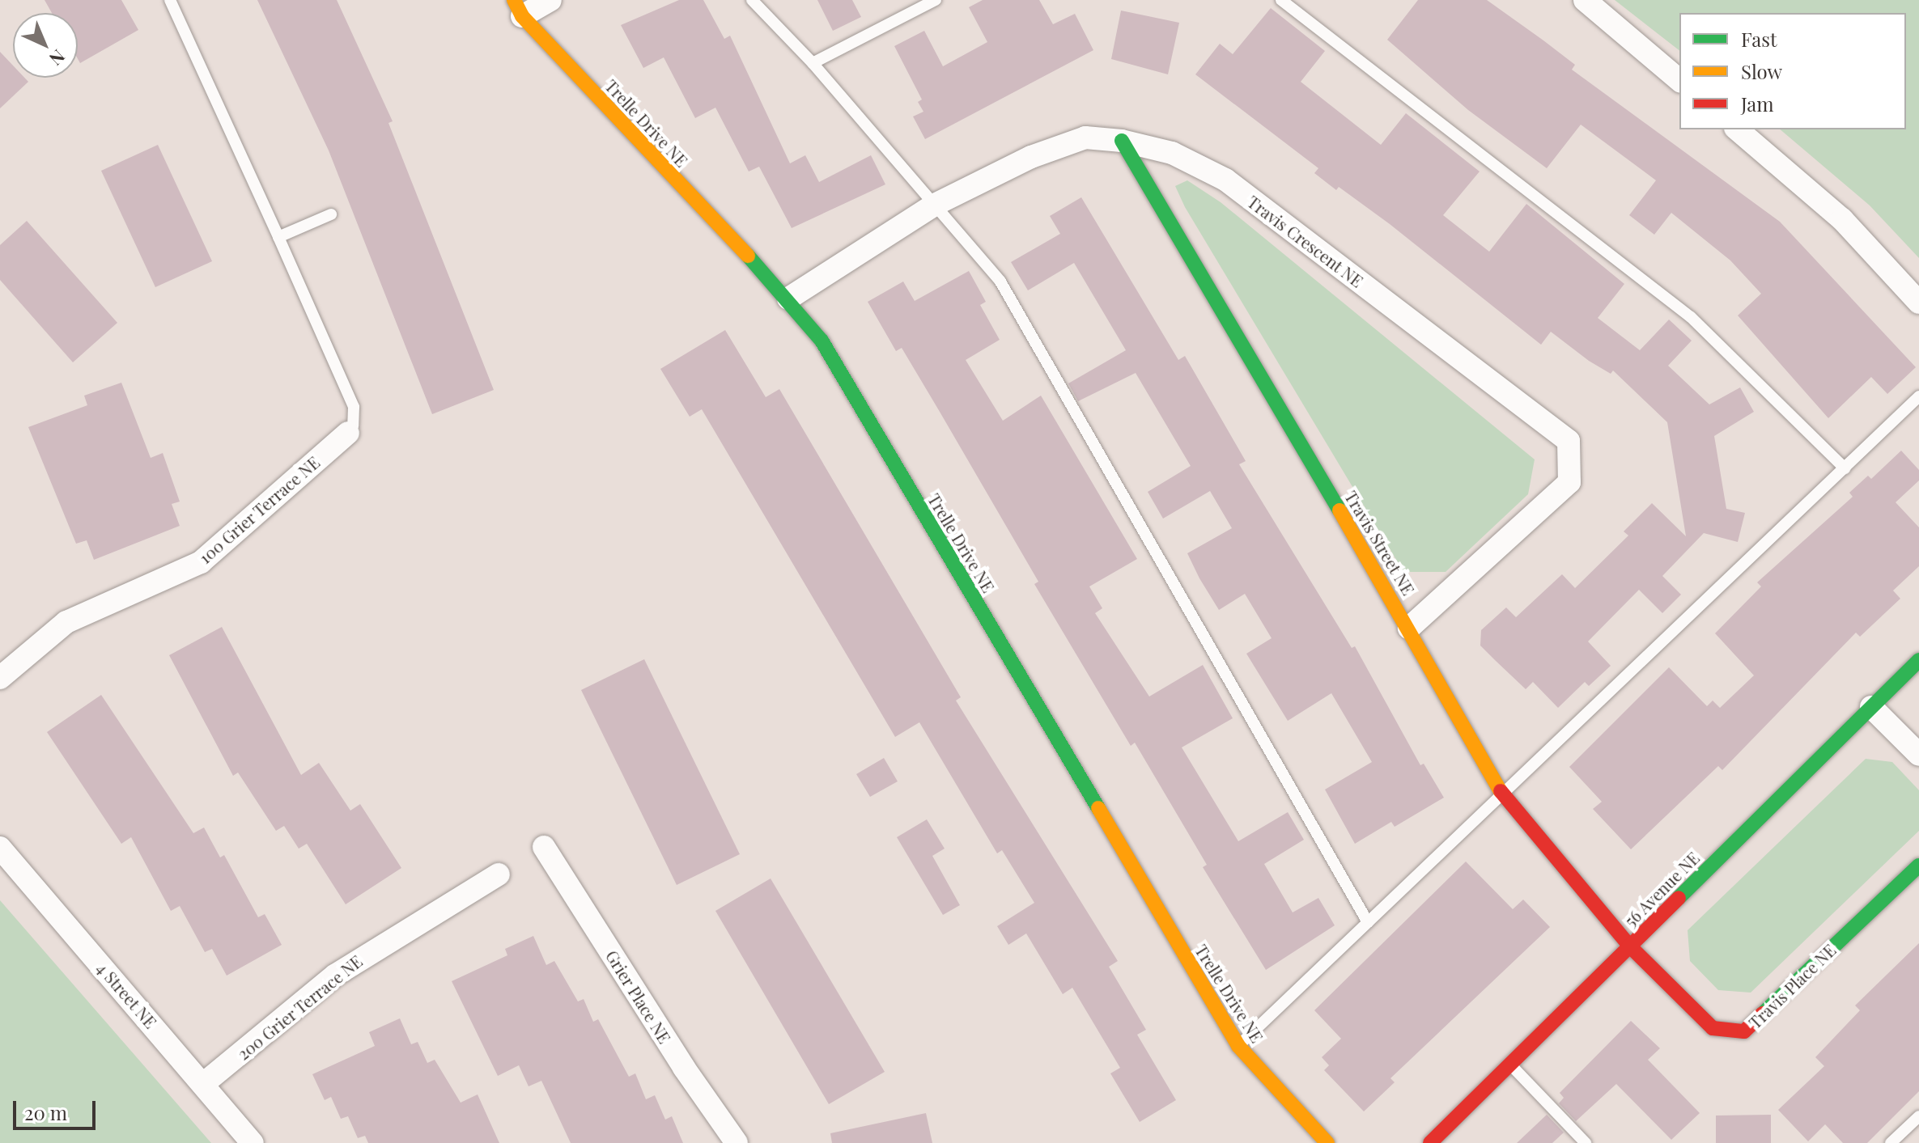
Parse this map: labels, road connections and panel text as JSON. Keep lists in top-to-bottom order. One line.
{"streets":{"street":["Trelle Drive NE","Travis Crescent NE","100 Grier Terrace NE","Travis Street NE","56 Avenue NE","Travis Place NE","4 Street NE","Grier Place NE","200 Grier Terrace NE"]},"crossings":[["Trelle Drive NE","Travis Crescent NE"],["Travis Crescent NE","Travis Street NE"],["Travis Street NE","56 Avenue NE"],["Travis Street NE","Travis Place NE"],["56 Avenue NE","Travis Place NE"],["4 Street NE","200 Grier Terrace NE"]],"legend":["Fast","Slow","Jam"],"scale_bar":"20 m","north":"bottom right"}
